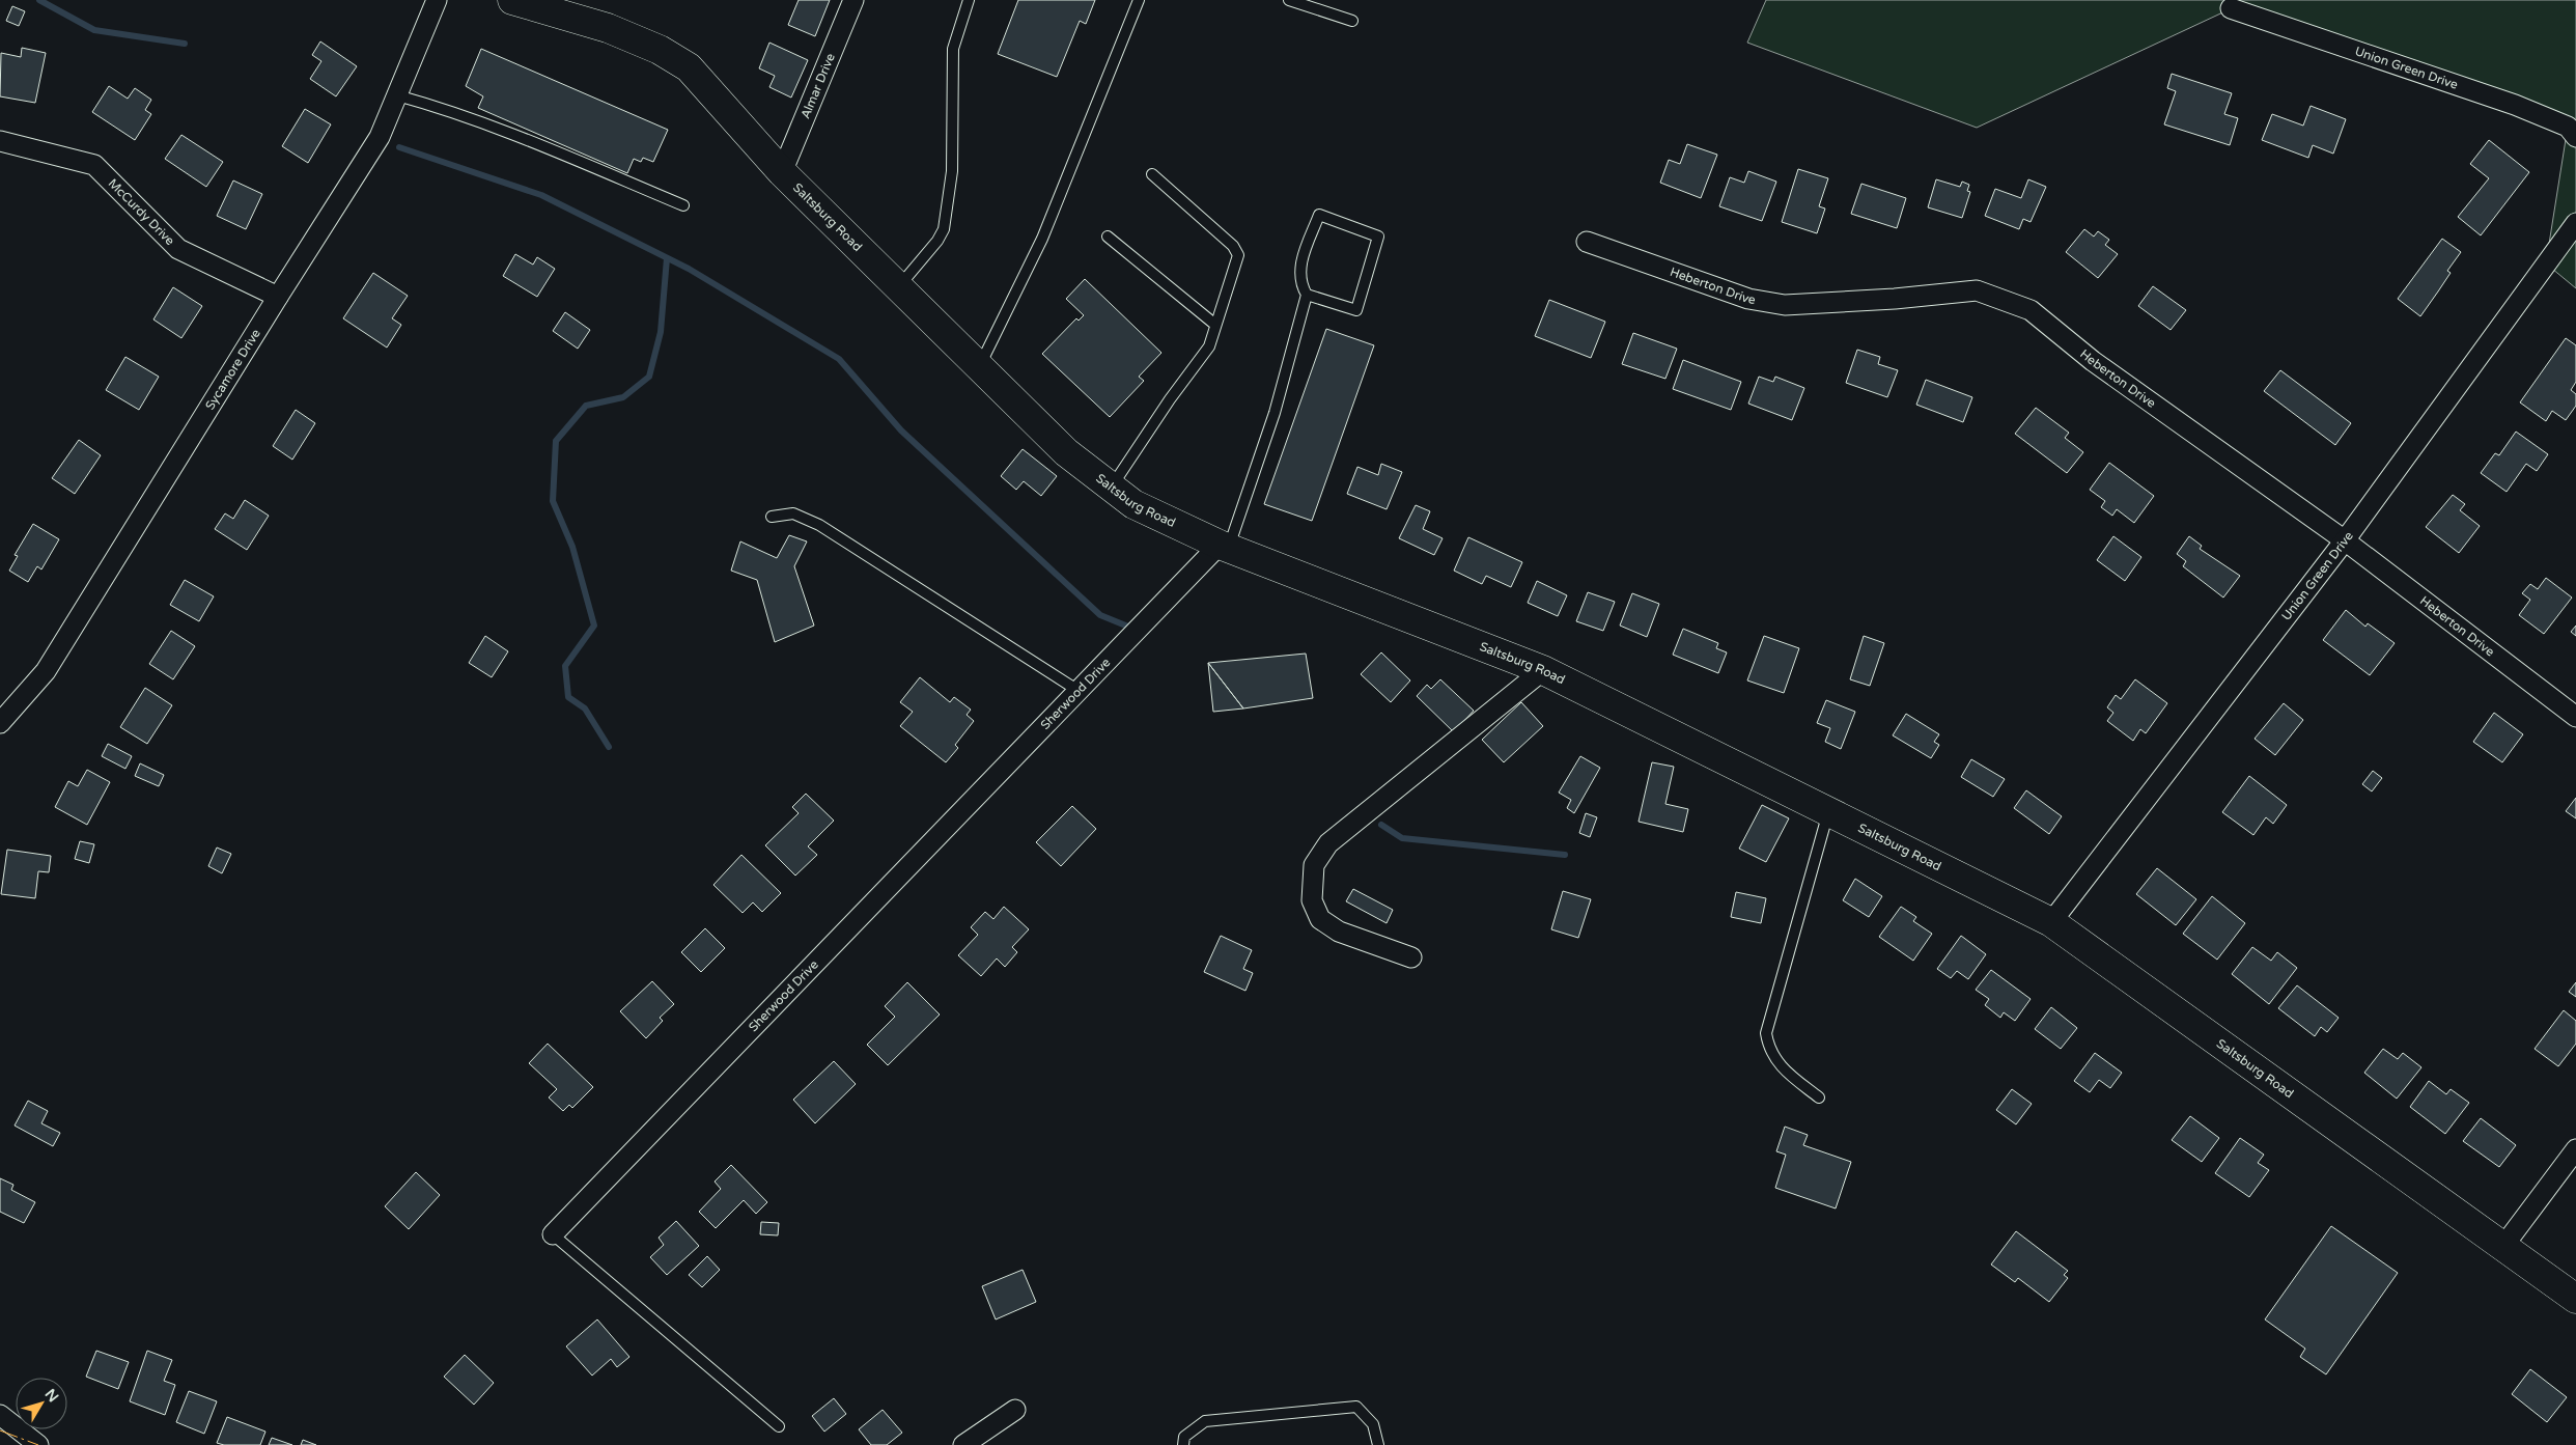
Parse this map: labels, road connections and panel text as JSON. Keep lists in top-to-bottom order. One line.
{"streets":{"main road":["Saltsburg Road"],"street":["Union Green Drive","Almar Drive","McCurdy Drive","Heberton Drive","Sycamore Drive","Sherwood Drive"]},"crossings":[["Union Green Drive","Saltsburg Road"],["Union Green Drive","Heberton Drive"],["Almar Drive","Saltsburg Road"],["McCurdy Drive","Sycamore Drive"],["Saltsburg Road","Sherwood Drive"]],"north":"top right"}
